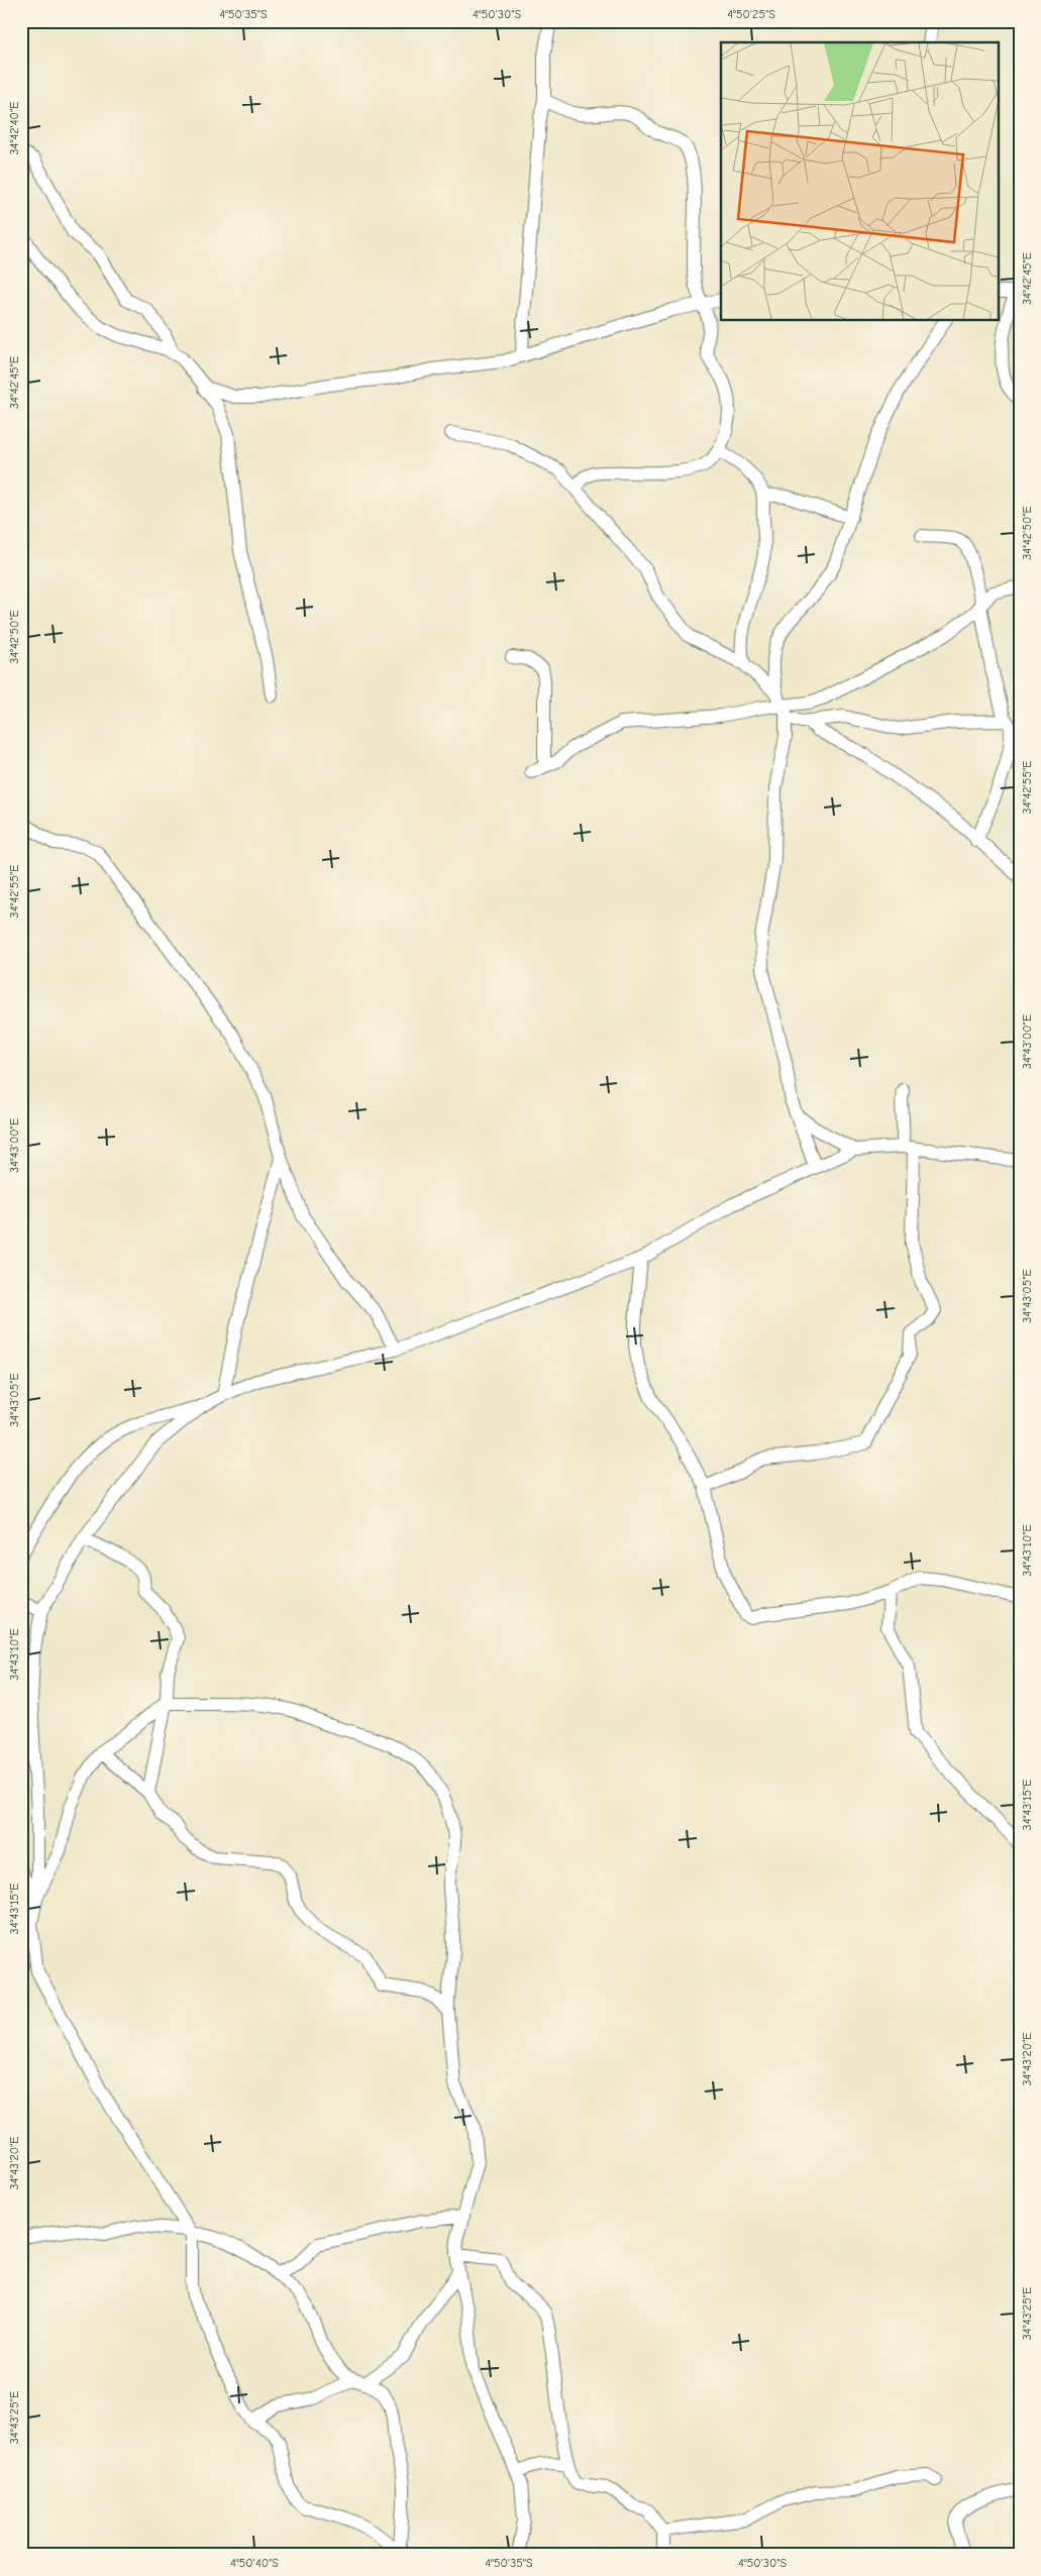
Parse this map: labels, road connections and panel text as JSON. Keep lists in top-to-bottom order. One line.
{"coordinates":["4°50'35\"S","4°50'30\"S","4°50'25\"S","34°42'40\"E","34°42'45\"E","34°42'50\"E","34°42'55\"E","34°43'00\"E","34°43'05\"E","34°43'10\"E","34°43'15\"E","34°43'20\"E","34°43'25\"E","4°50'40\"S"]}
